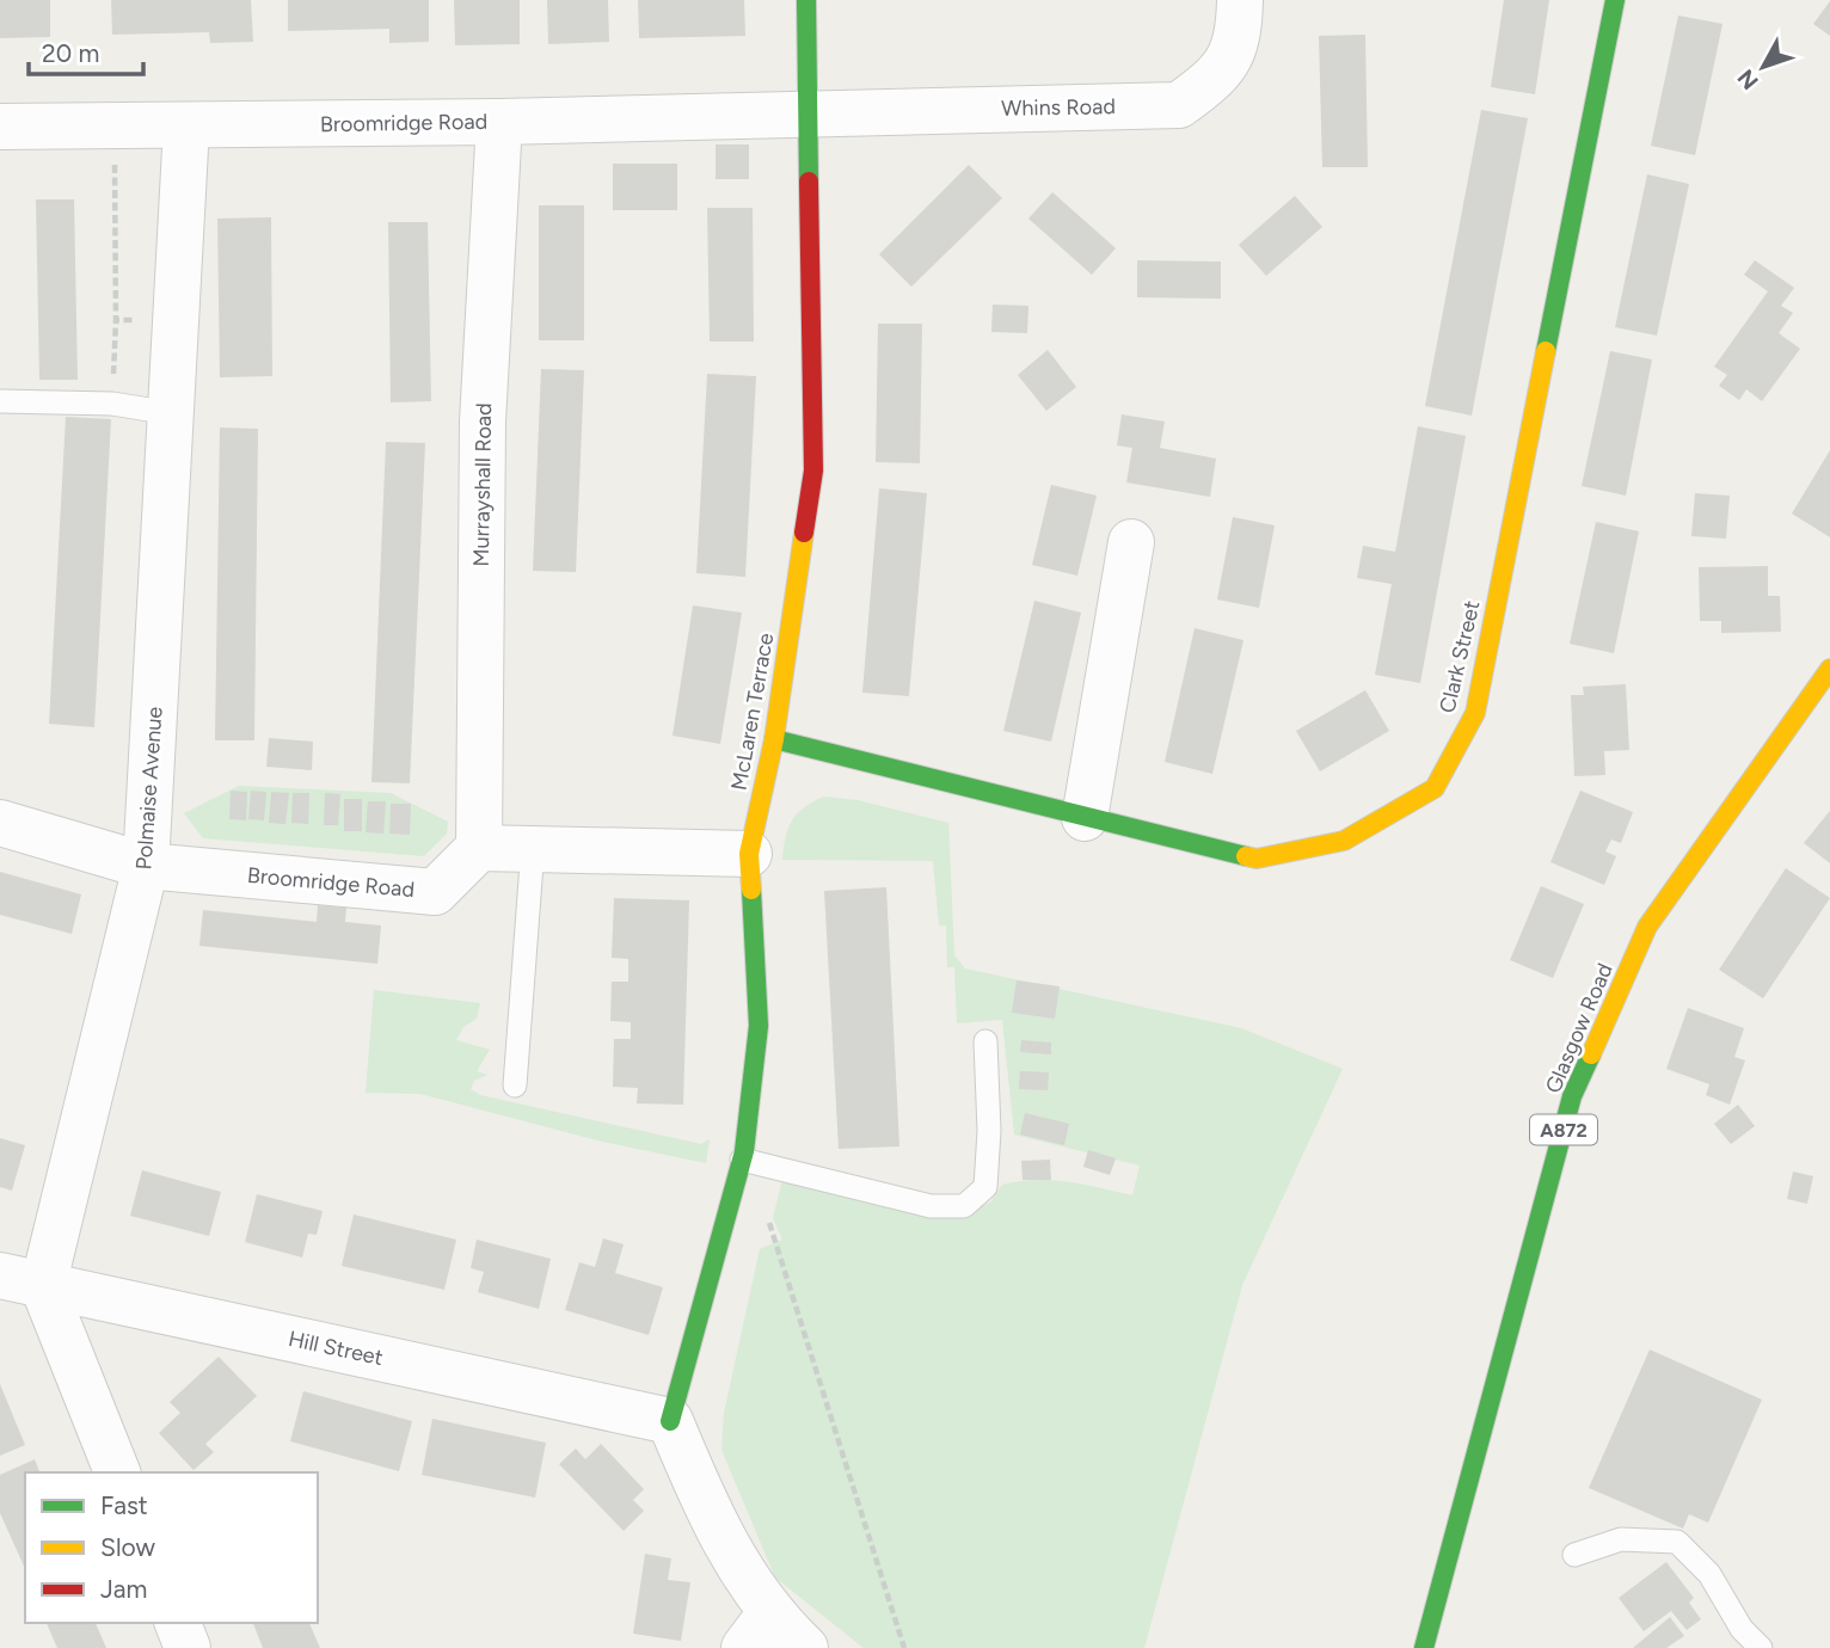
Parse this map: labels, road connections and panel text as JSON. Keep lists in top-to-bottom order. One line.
{"streets":{"street":["Whins Road","Broomridge Road","Murrayshall Road","Clark Street","McLaren Terrace","Polmaise Avenue","Glasgow Road","A872","Hill Street"]},"crossings":[["Whins Road","Broomridge Road"],["Whins Road","McLaren Terrace"],["Broomridge Road","Murrayshall Road"],["Broomridge Road","McLaren Terrace"],["Broomridge Road","Polmaise Avenue"],["Clark Street","McLaren Terrace"],["McLaren Terrace","Hill Street"],["Polmaise Avenue","Hill Street"]],"legend":["Fast","Slow","Jam"],"scale_bar":"20 m","north":"bottom left"}
